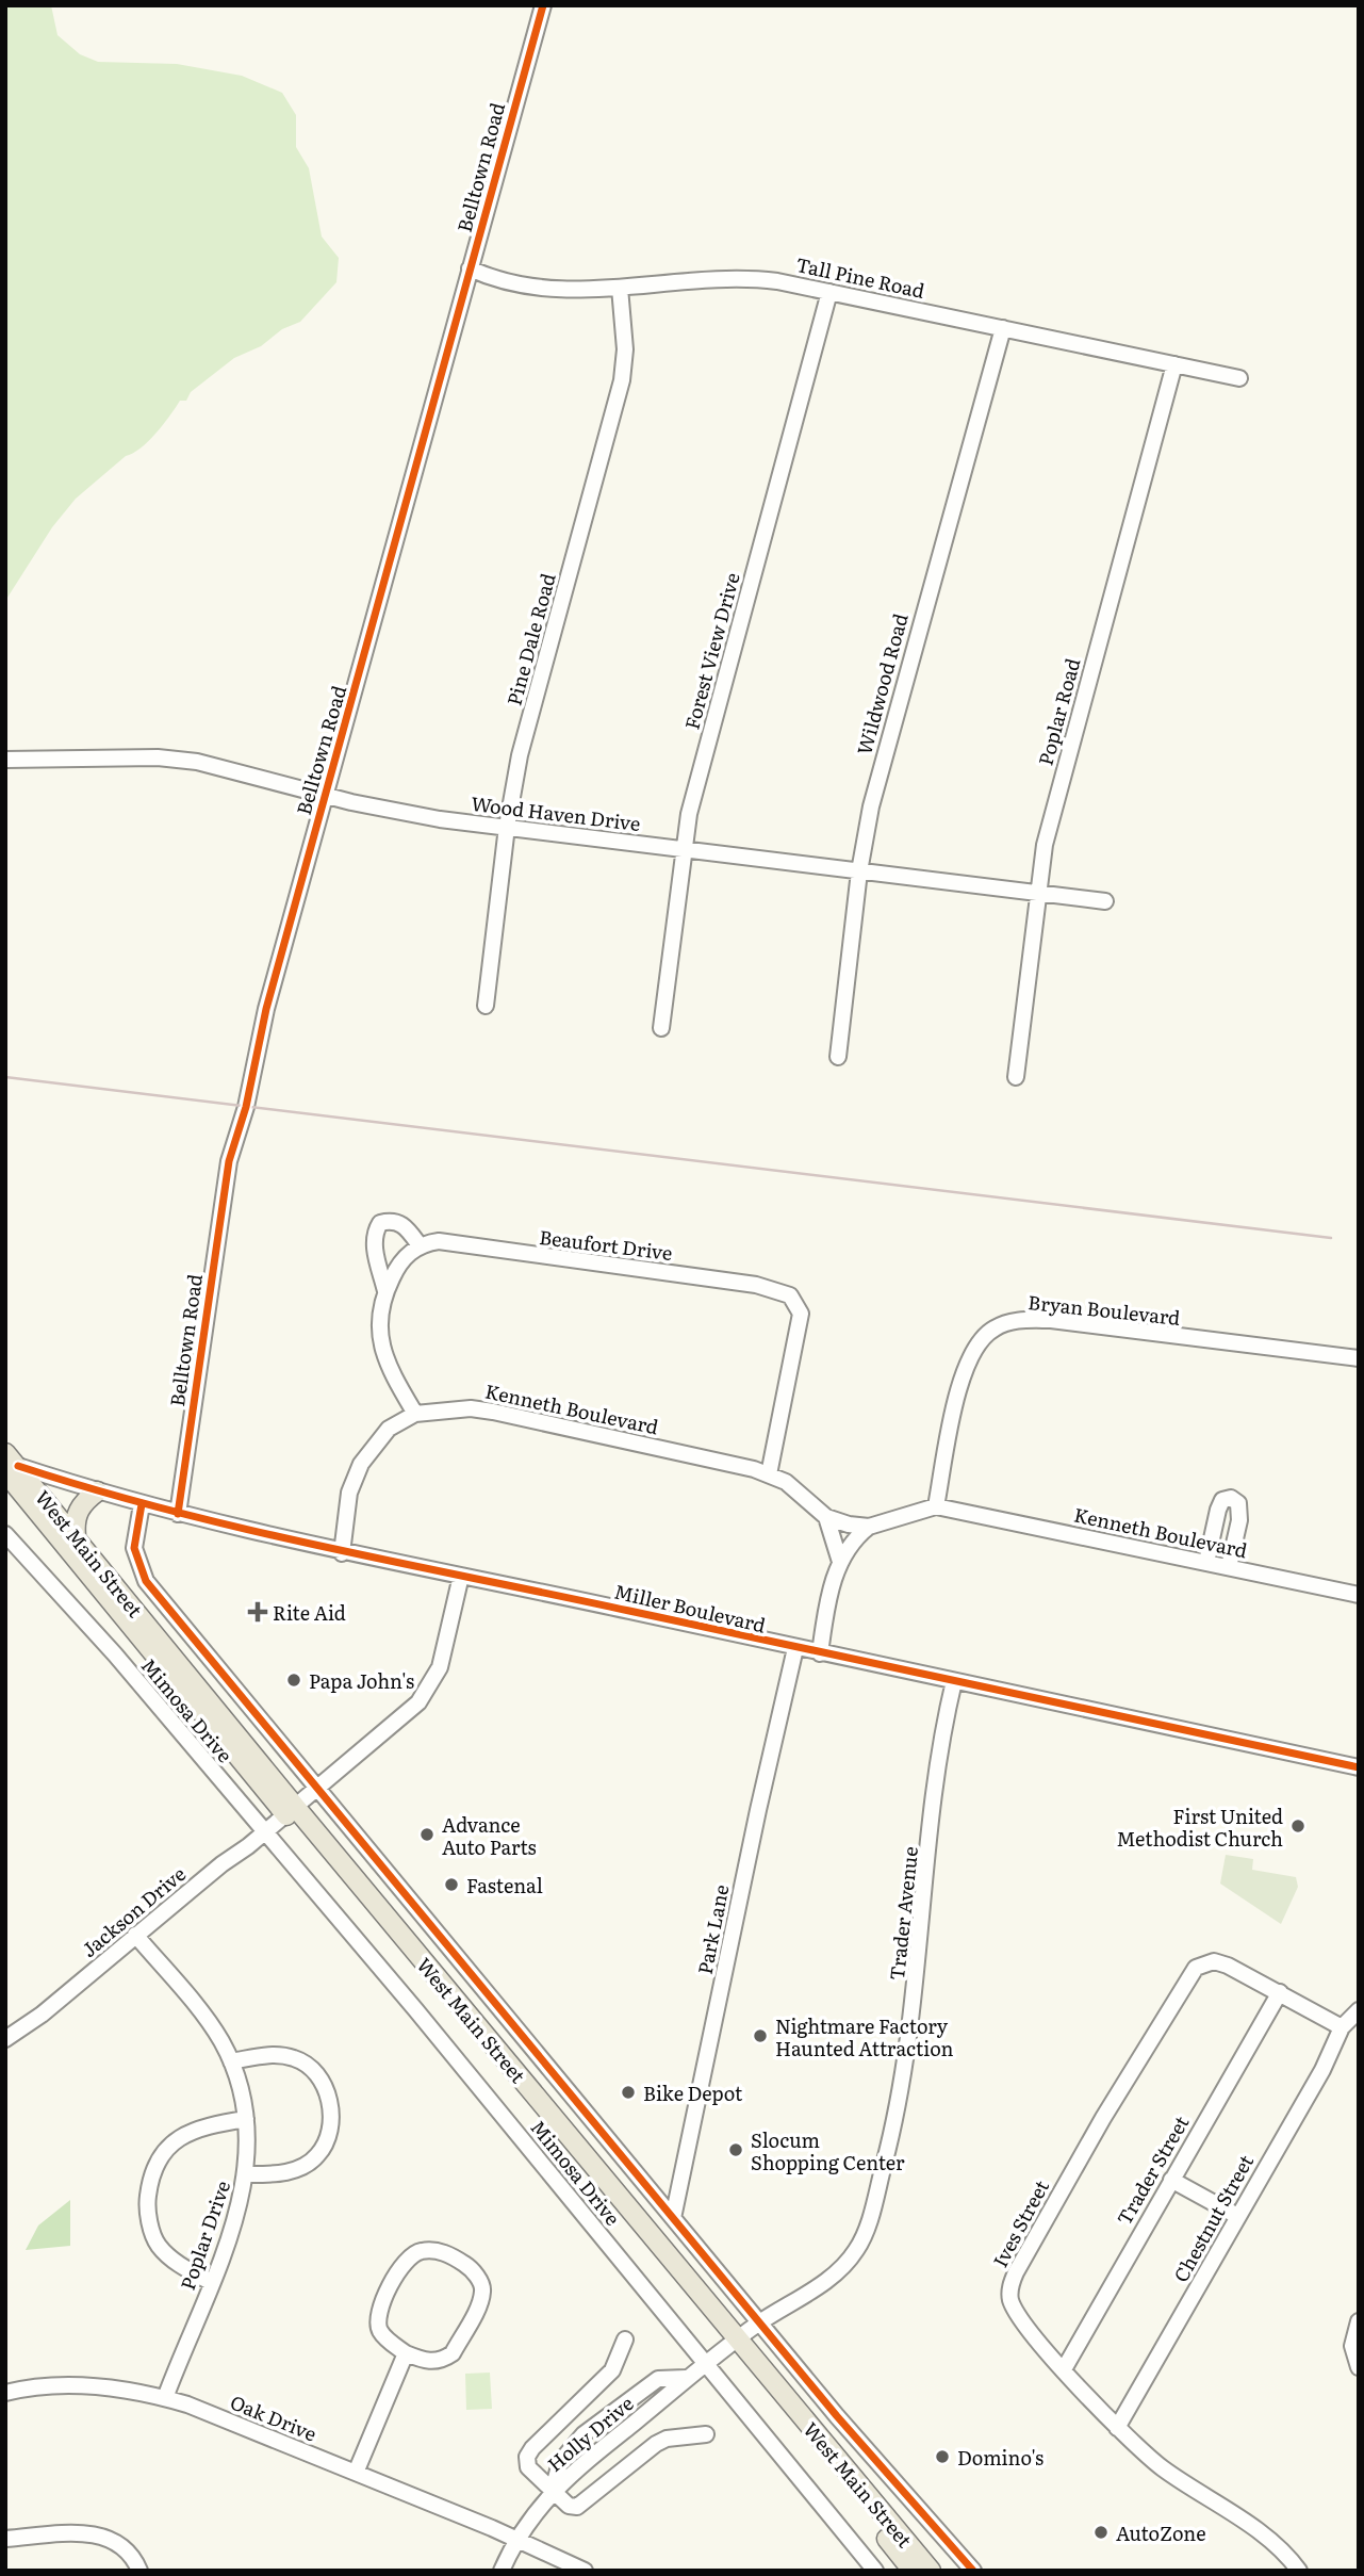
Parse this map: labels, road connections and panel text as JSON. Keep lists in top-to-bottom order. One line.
{"streets":{"main road":["West Main Street"],"street":["Belltown Road","Tall Pine Road","Pine Dale Road","Forest View Drive","Wildwood Road","Poplar Road","Wood Haven Drive","Beaufort Drive","Bryan Boulevard","Kenneth Boulevard","Miller Boulevard","Mimosa Drive","Jackson Drive","Trader Avenue","Park Lane","Trader Street","Chestnut Street","Ives Street","Poplar Drive","Oak Drive","Holly Drive"]},"crossings":[["Belltown Road","Tall Pine Road"],["Belltown Road","Wood Haven Drive"],["Belltown Road","Miller Boulevard"],["Tall Pine Road","Pine Dale Road"],["Tall Pine Road","Forest View Drive"],["Tall Pine Road","Wildwood Road"],["Tall Pine Road","Poplar Road"],["Pine Dale Road","Wood Haven Drive"],["Forest View Drive","Wood Haven Drive"],["Wildwood Road","Wood Haven Drive"],["Poplar Road","Wood Haven Drive"],["Beaufort Drive","Kenneth Boulevard"],["Bryan Boulevard","Kenneth Boulevard"],["Kenneth Boulevard","Miller Boulevard"],["West Main Street","Miller Boulevard"],["West Main Street","Jackson Drive"],["West Main Street","Trader Avenue"],["West Main Street","Holly Drive"],["Miller Boulevard","Jackson Drive"],["Miller Boulevard","Trader Avenue"],["Miller Boulevard","Park Lane"],["Mimosa Drive","Jackson Drive"],["Mimosa Drive","Holly Drive"],["Jackson Drive","Poplar Drive"],["Trader Avenue","Holly Drive"],["Trader Street","Ives Street"],["Chestnut Street","Ives Street"],["Poplar Drive","Oak Drive"],["Oak Drive","Holly Drive"]],"places":{"health":["Rite Aid"],"other":["Papa John's","First United Methodist Church","Advance Auto Parts","Fastenal","Nightmare Factory Haunted Attraction","Bike Depot","Slocum Shopping Center","Domino's","AutoZone"]}}
